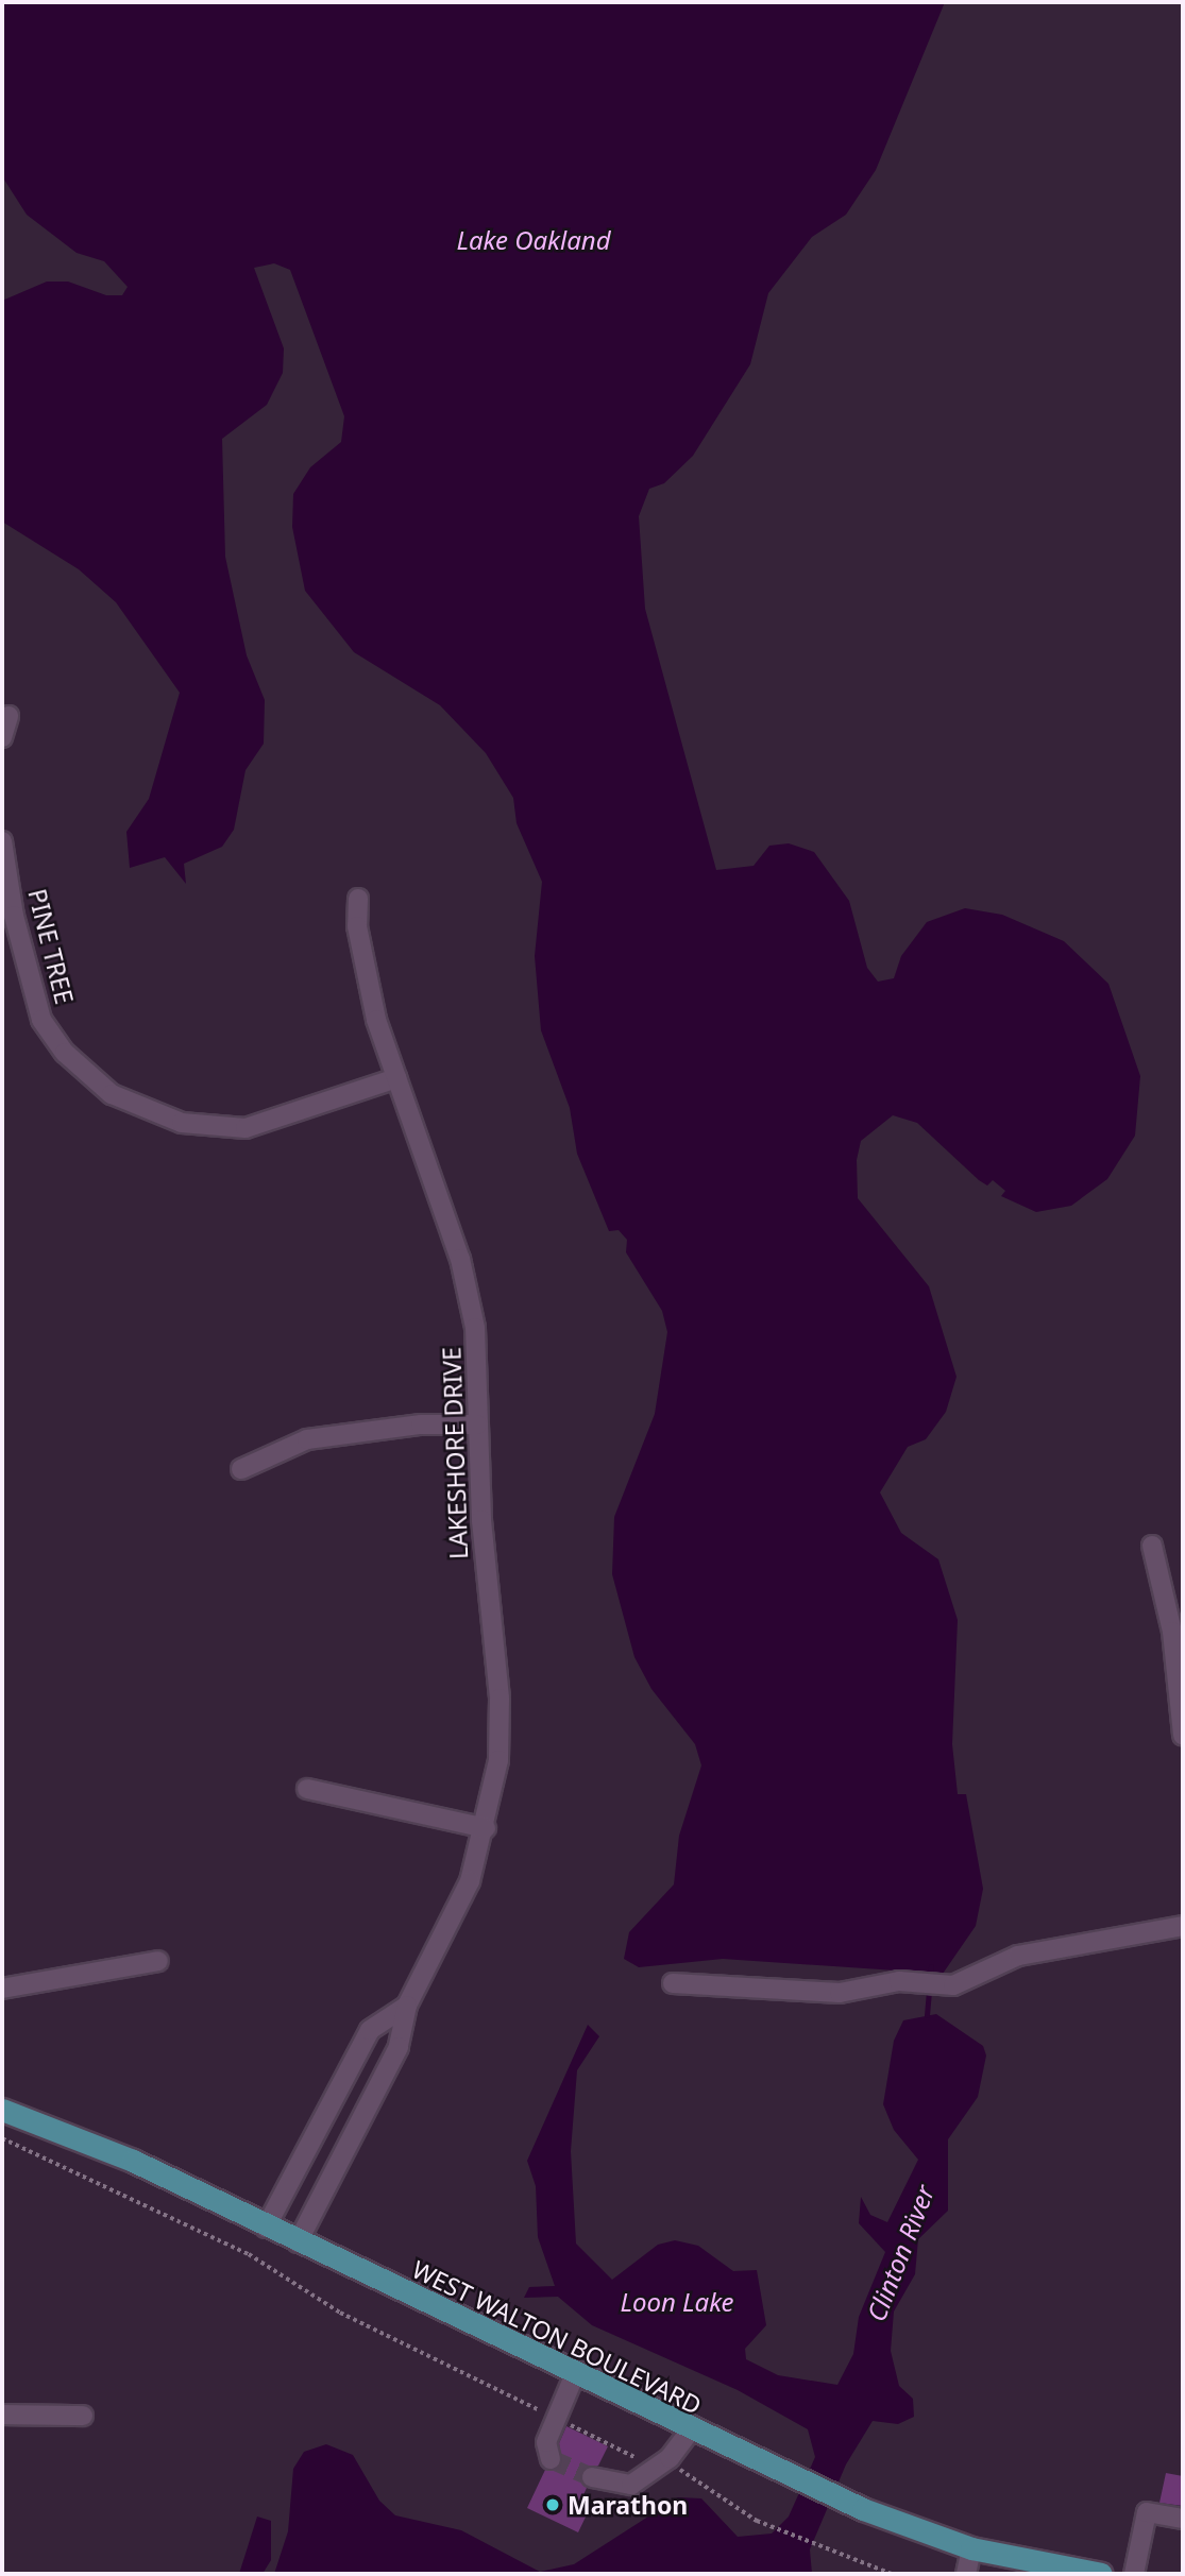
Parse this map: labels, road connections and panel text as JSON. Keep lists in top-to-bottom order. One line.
{"streets":{"main road":["WEST WALTON BOULEVARD"],"street":["PINE TREE","LAKESHORE DRIVE"]},"crossings":[["PINE TREE","LAKESHORE DRIVE"],["LAKESHORE DRIVE","WEST WALTON BOULEVARD"]],"water":["Lake Oakland","Clinton River","Loon Lake"],"places":["Marathon"]}
